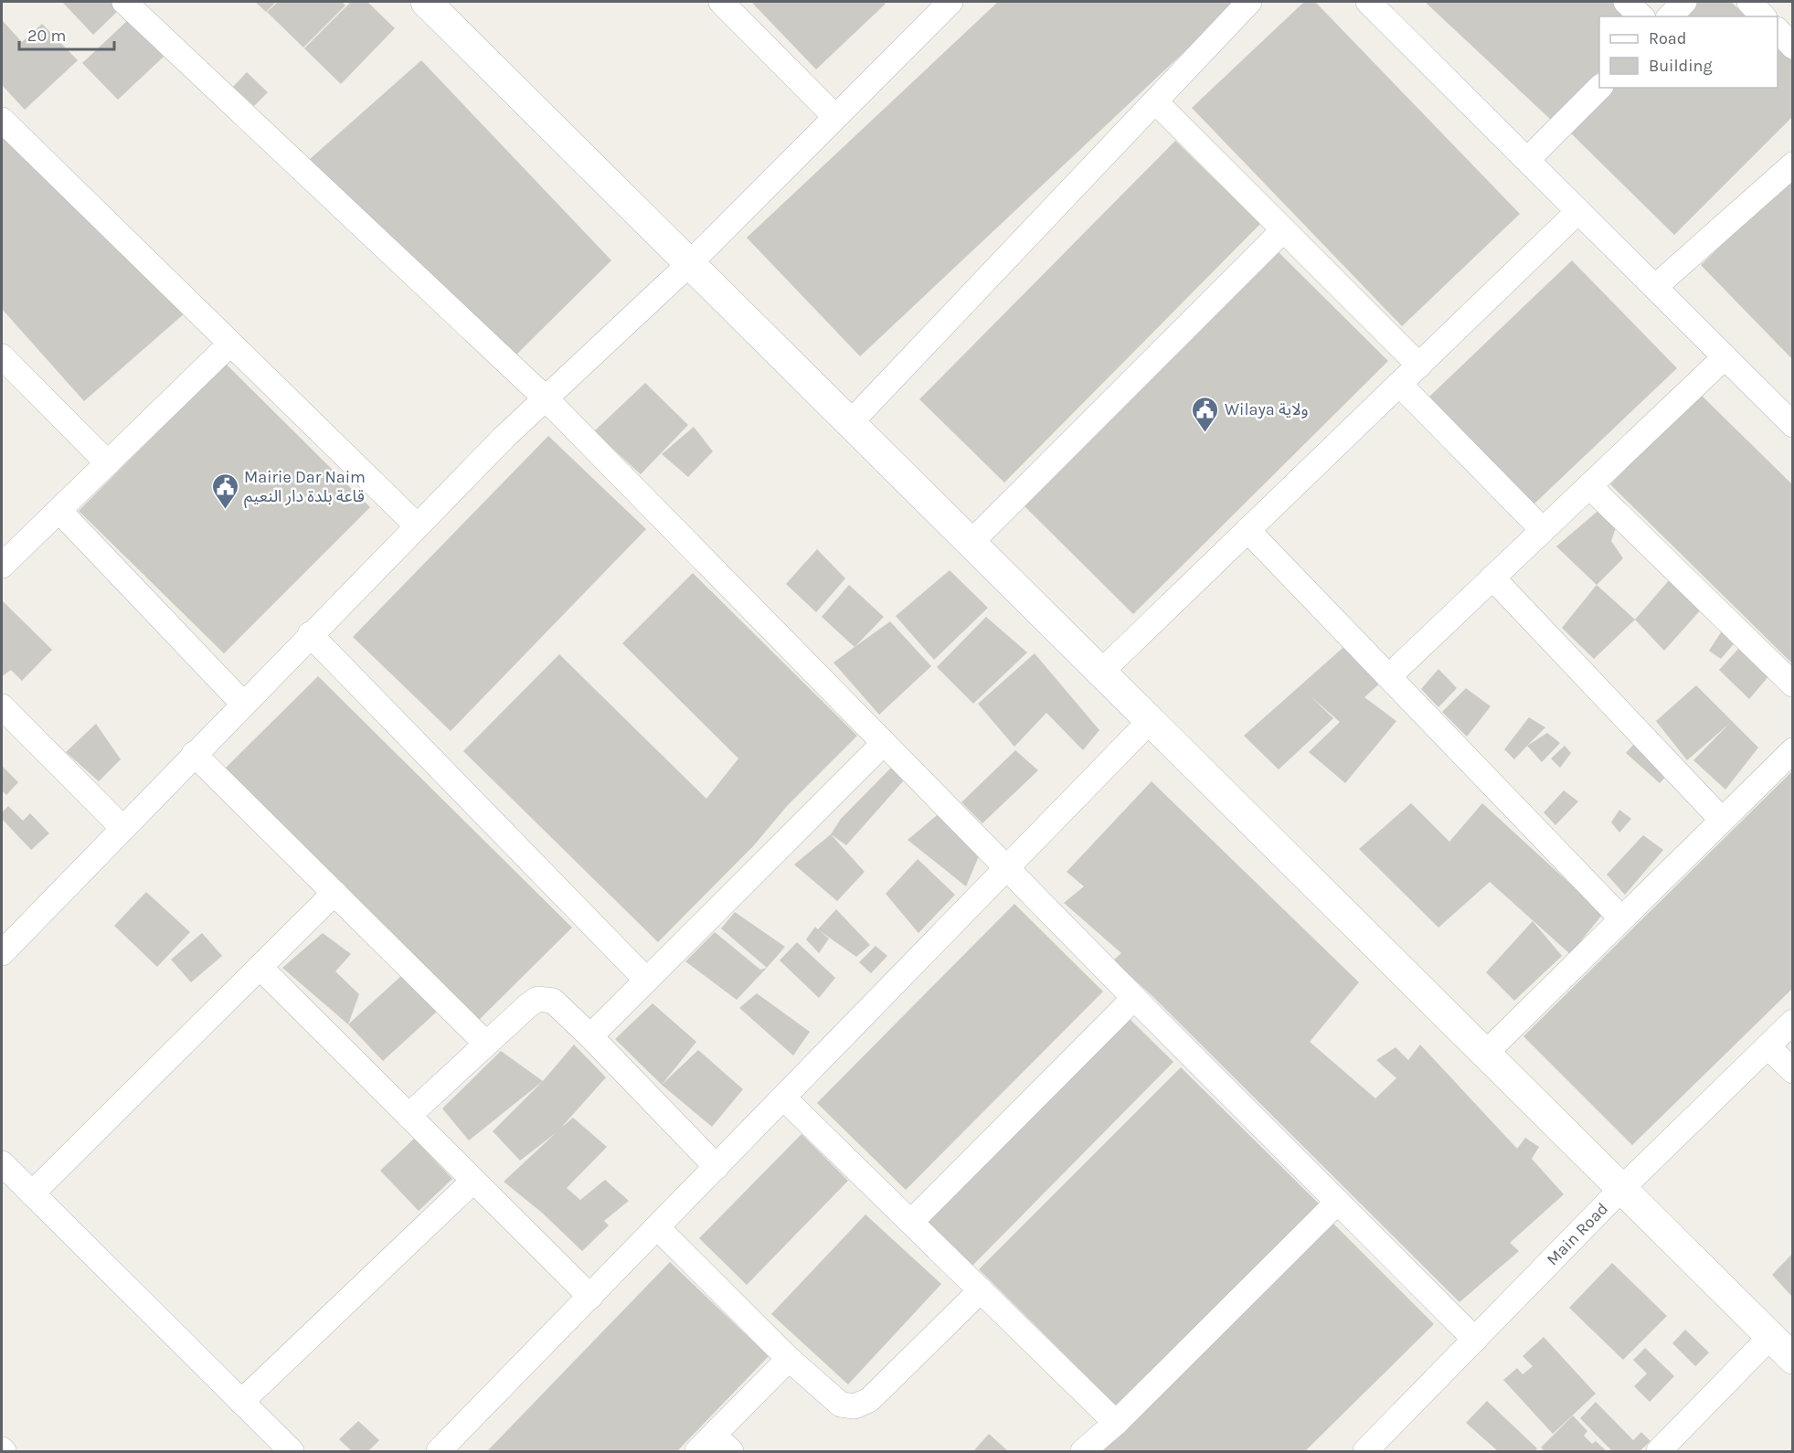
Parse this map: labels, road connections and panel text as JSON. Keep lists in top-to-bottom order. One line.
{"streets":{"street":["Main Road"]},"places":{"public building":["Wilaya ولاية","Mairie Dar Naim قاعة بلدة دار النعيم"]},"legend":["Road","Building"],"scale_bar":"20 m"}
